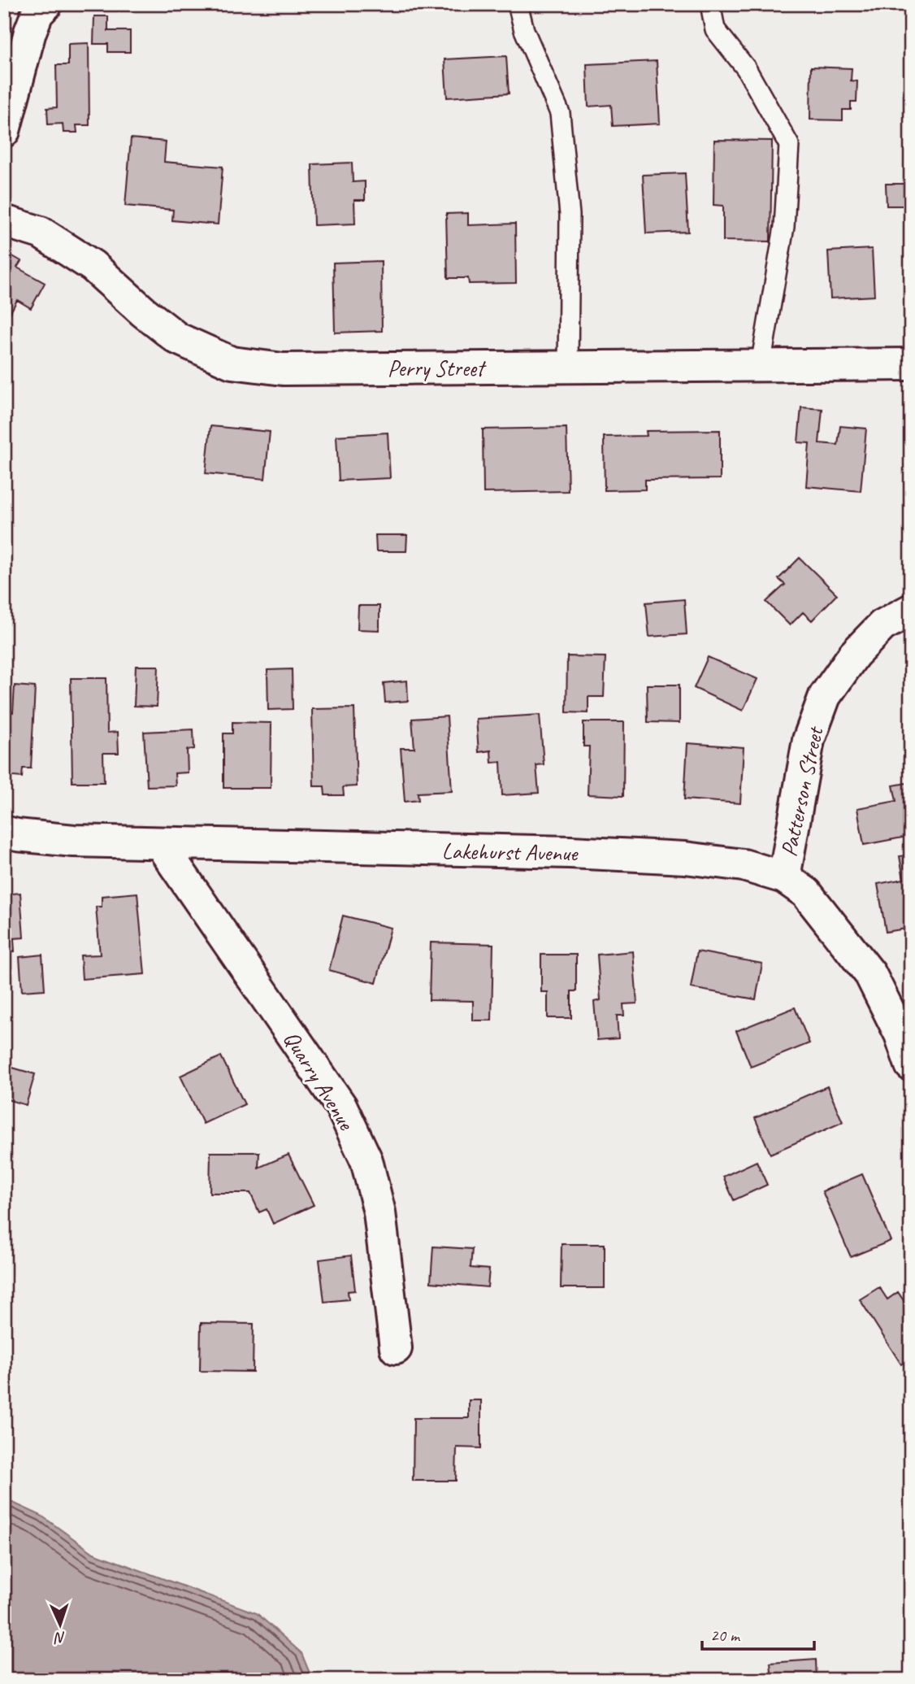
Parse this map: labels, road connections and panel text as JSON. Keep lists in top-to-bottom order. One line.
{"streets":{"street":["Perry Street","Patterson Street","Lakehurst Avenue","Quarry Avenue"]},"crossings":[["Patterson Street","Lakehurst Avenue"],["Lakehurst Avenue","Quarry Avenue"]],"scale_bar":"20 m","north":"bottom"}
